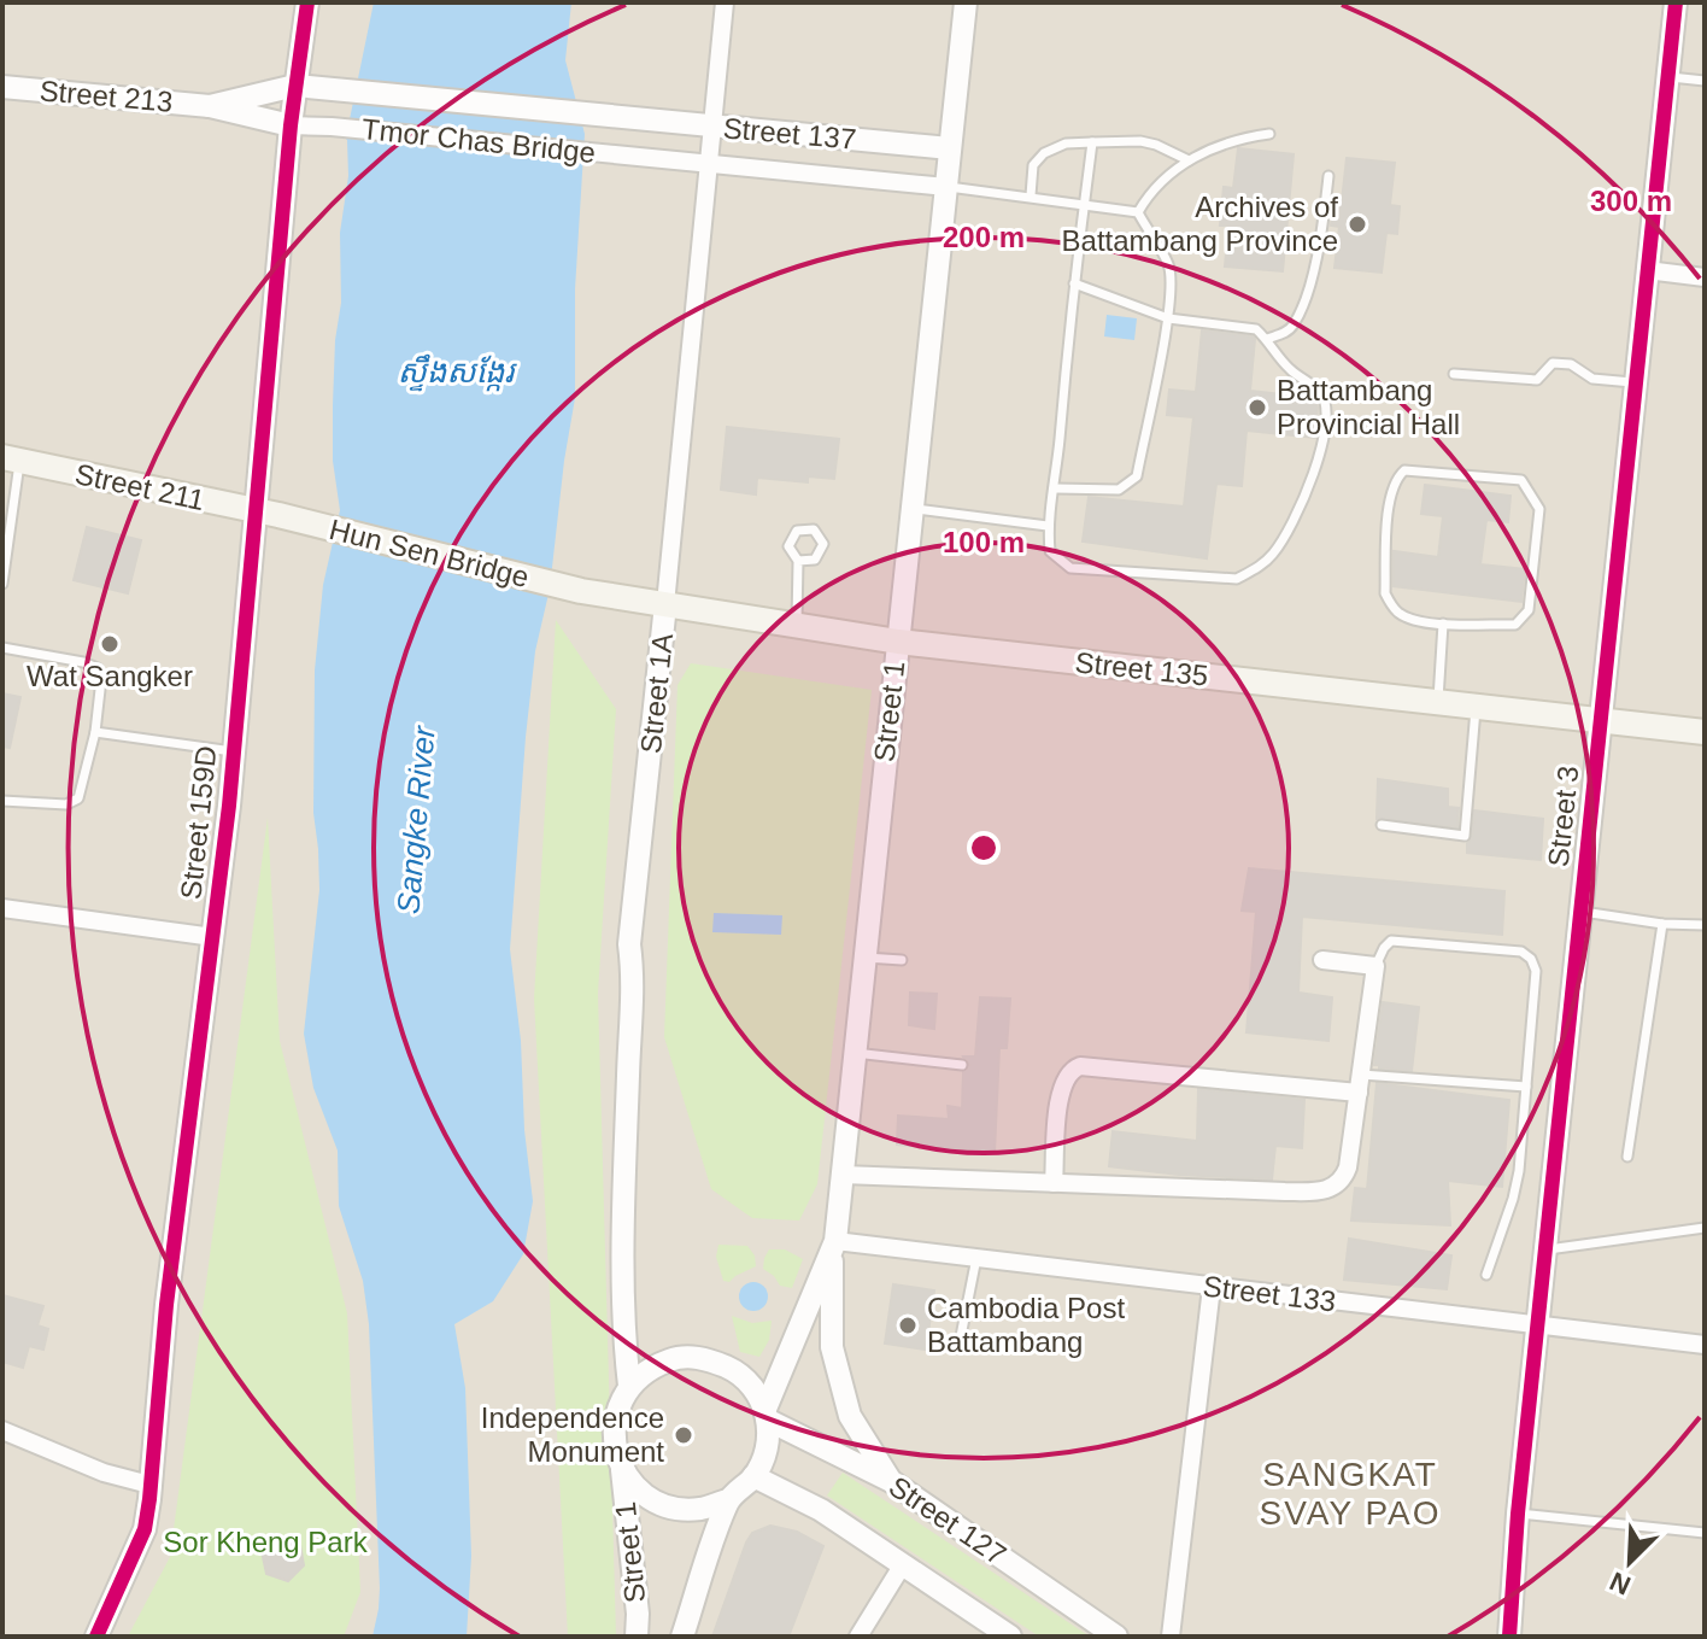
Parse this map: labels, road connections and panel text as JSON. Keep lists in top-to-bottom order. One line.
{"streets":{"main road":["Street 211","Hun Sen Bridge","Street 135"],"street":["Street 213","Street 137","Tmor Chas Bridge","Street 1A","Street 1","Street 3","Street 159D","Street 133","Street 127"]},"crossings":[["Street 213","Street 137"],["Street 213","Tmor Chas Bridge"],["Street 213","Street 159D"],["Street 137","Tmor Chas Bridge"],["Street 137","Street 1A"],["Street 137","Street 1"],["Tmor Chas Bridge","Street 1A"],["Street 211","Hun Sen Bridge"],["Street 211","Street 159D"],["Hun Sen Bridge","Street 135"],["Hun Sen Bridge","Street 159D"],["Street 135","Street 1A"],["Street 135","Street 1"],["Street 135","Street 3"],["Street 1A","Street 1"],["Street 1A","Street 127"],["Street 1","Street 133"],["Street 1","Street 127"],["Street 3","Street 133"]],"districts":["SANGKAT SVAY PAO"],"water":["ស្ទឹងសង្កែរ","Sangke River"],"parks":["Sor Kheng Park"],"places":["Archives of Battambang Province","Battambang Provincial Hall","Wat Sangker","Cambodia Post Battambang","Independence Monument"],"north":"bottom left","rings":["300 m","200 m","100 m"]}
